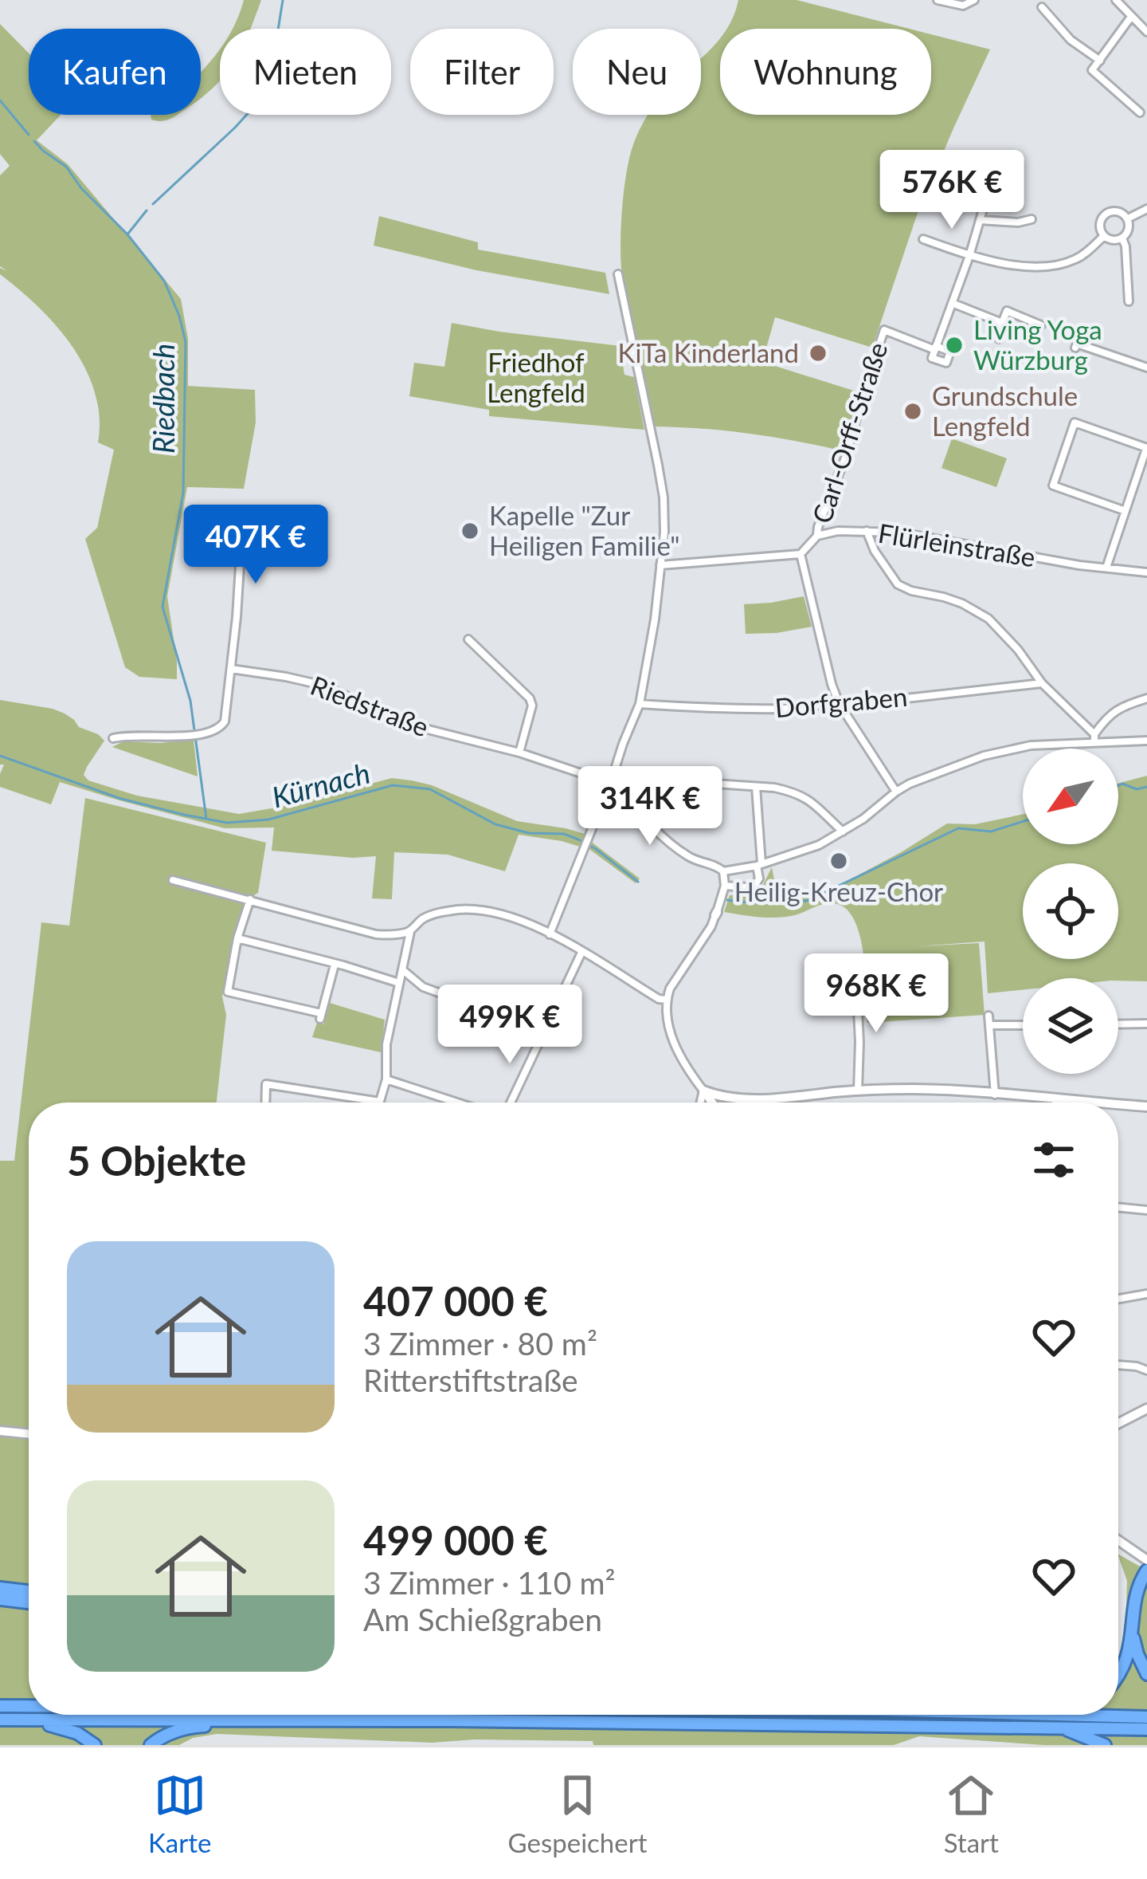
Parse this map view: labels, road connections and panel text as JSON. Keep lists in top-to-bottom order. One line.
{"streets":{"street":["Carl-Orff-Straße","Flürleinstraße","Dorfgraben","Riedstraße"]},"crossings":[["Carl-Orff-Straße","Flürleinstraße"]],"water":["Riedbach","Kürnach"],"parks":["Friedhof Lengfeld"],"places":["Living Yoga Würzburg","KiTa Kinderland","Grundschule Lengfeld","Kapelle \"Zur Heiligen Familie\"","Heilig-Kreuz-Chor"],"north":"bottom left","page":{"chip":["Kaufen","Mieten","Filter","Neu","Wohnung"],"price":["576K €","407K €","314K €","968K €","499K €"],"heading":"5 Objekte","list":[{"name":"407 000 €","note":"3 Zimmer · 80 m² · Ritterstiftstraße"},{"name":"499 000 €","note":"3 Zimmer · 110 m² · Am Schießgraben"}],"tabs":["Karte","Gespeichert","Start"]}}
